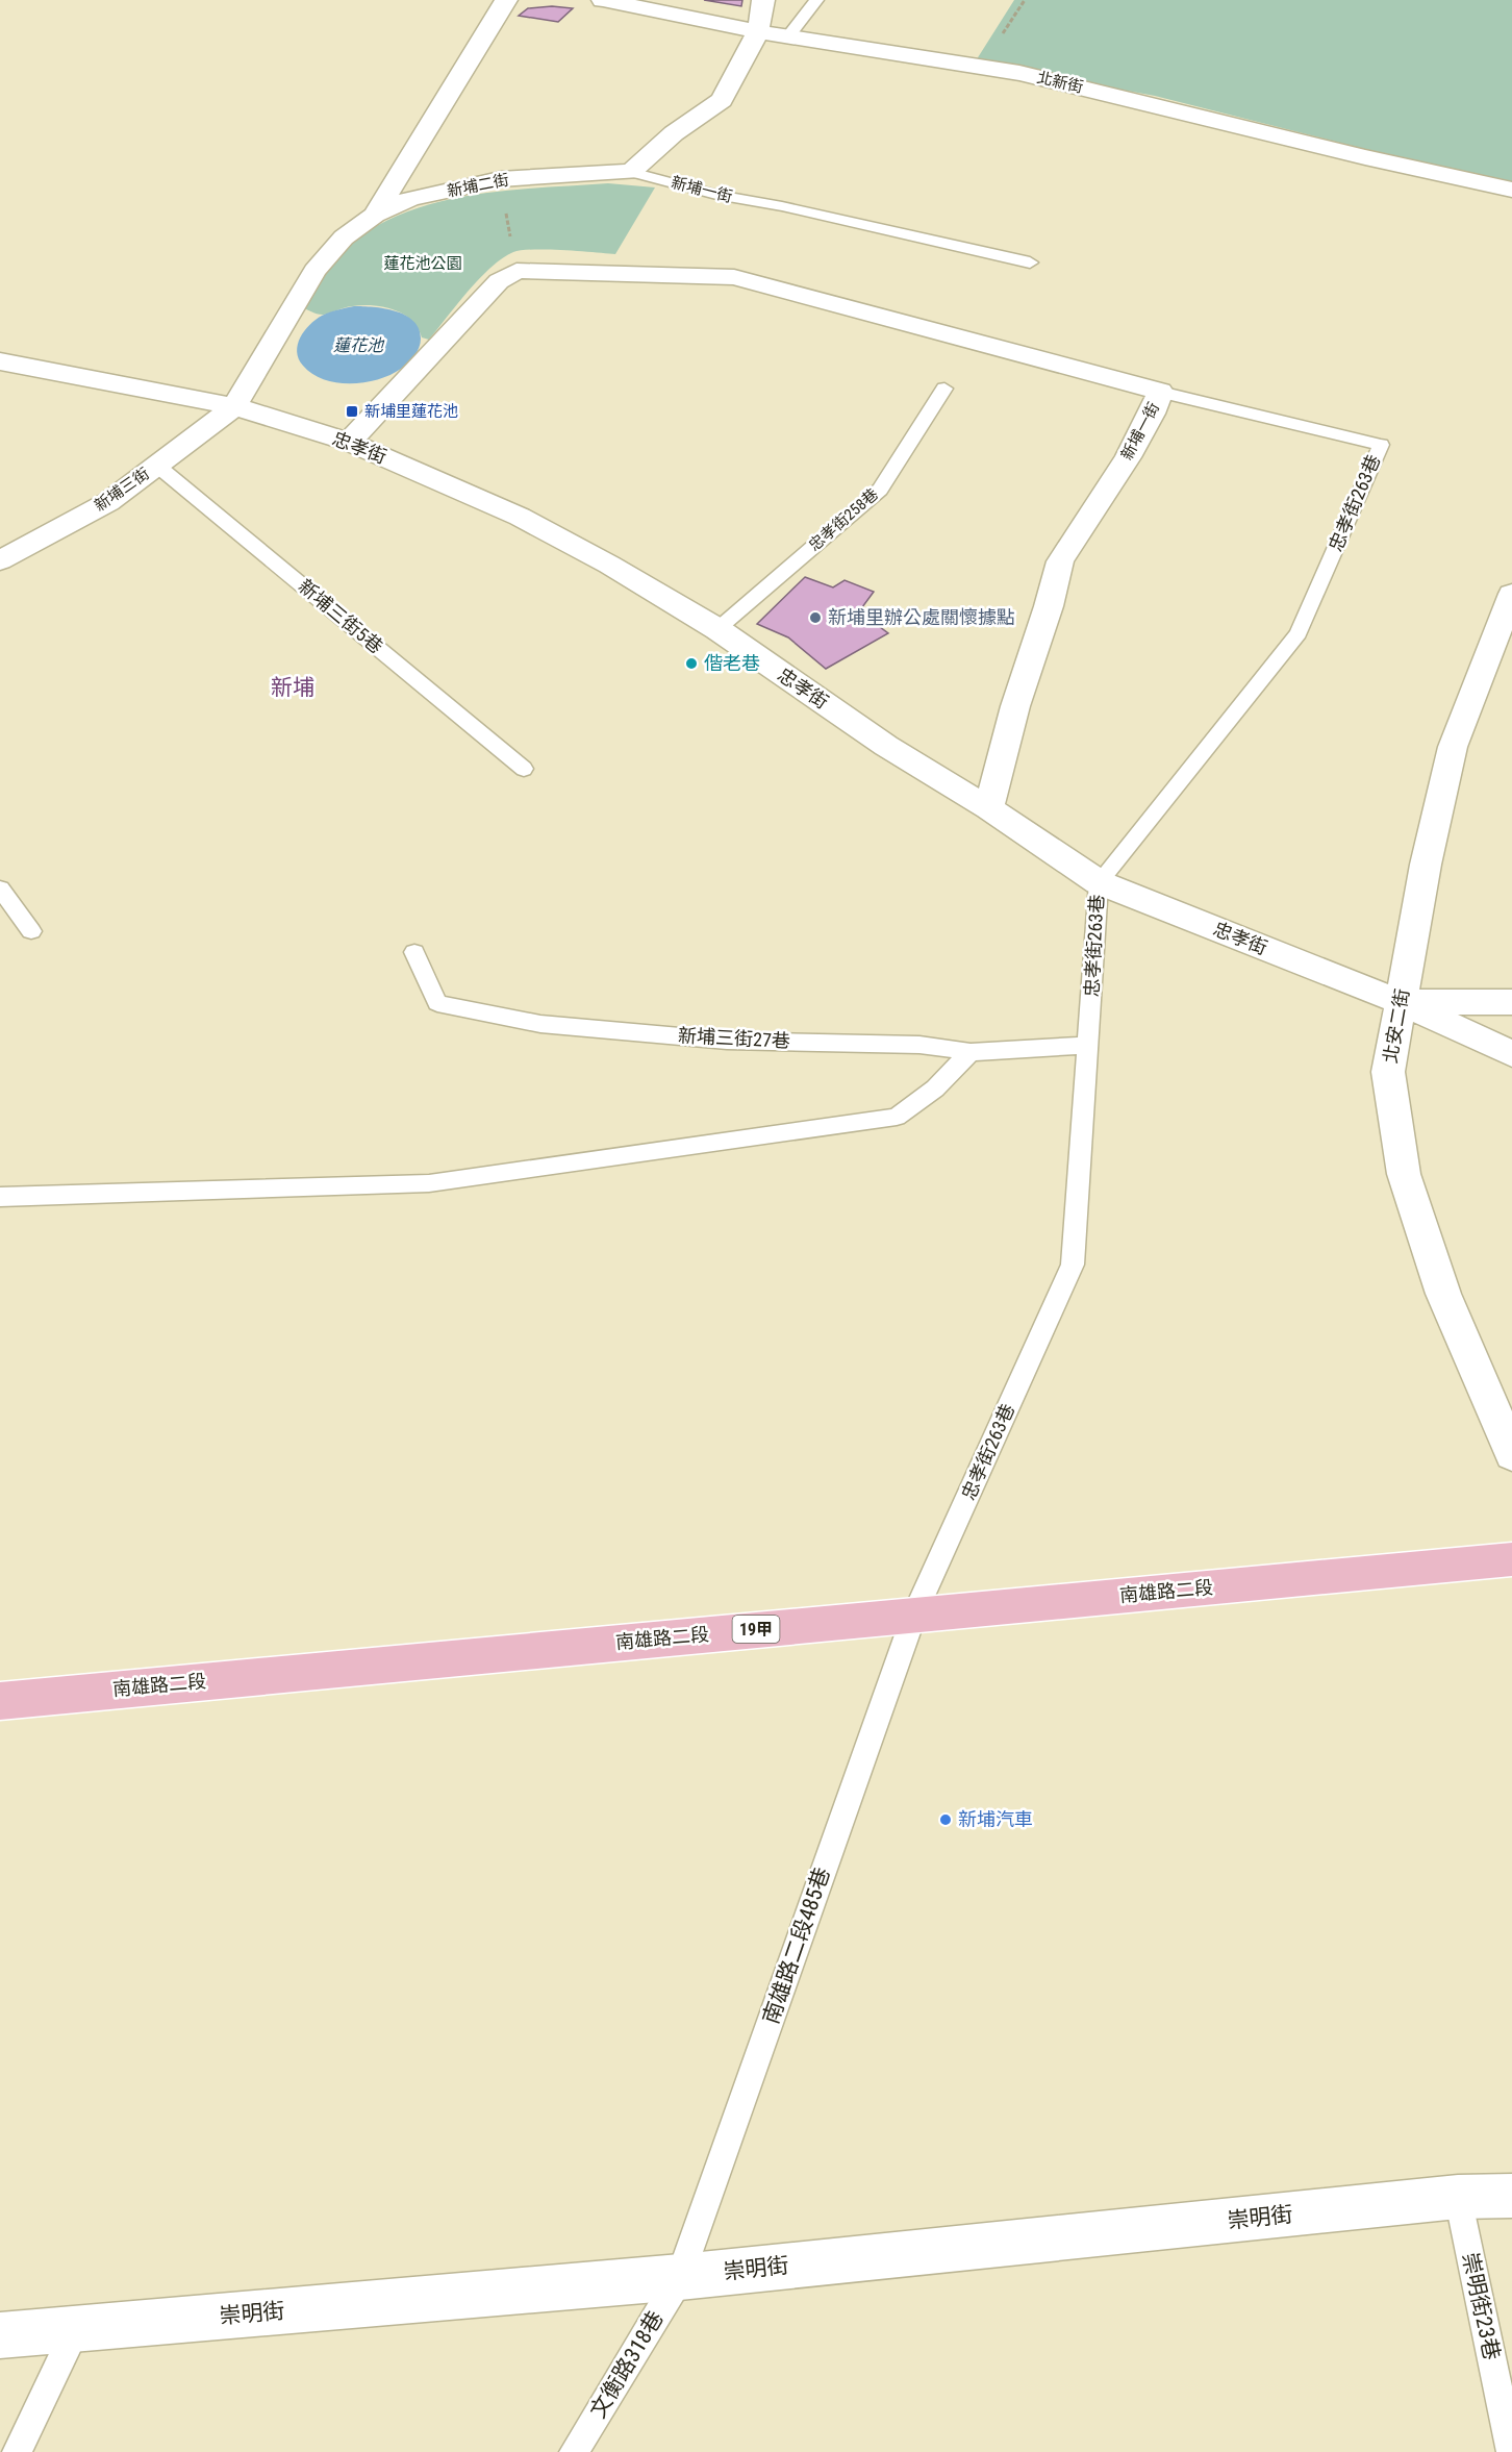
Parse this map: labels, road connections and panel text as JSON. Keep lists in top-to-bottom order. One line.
{"streets":{"main road":["南雄路二段","19甲"],"street":["北新街","新埔二街","新埔一街","忠孝街","新埔三街","北安二街","崇明街"],"lane":["忠孝街263巷","忠孝街258巷","新埔三街5巷","新埔三街27巷","南雄路二段485巷","崇明街23巷","文衡路318巷"]},"crossings":[["新埔二街","新埔一街"],["新埔二街","忠孝街"],["新埔二街","新埔三街"],["新埔一街","忠孝街"],["新埔一街","忠孝街263巷"],["忠孝街","新埔三街"],["忠孝街","忠孝街263巷"],["忠孝街","忠孝街258巷"],["忠孝街","北安二街"],["新埔三街","新埔三街5巷"],["忠孝街263巷","新埔三街27巷"],["忠孝街263巷","南雄路二段"],["忠孝街263巷","南雄路二段485巷"],["南雄路二段","南雄路二段485巷"],["南雄路二段485巷","崇明街"],["南雄路二段485巷","文衡路318巷"],["崇明街","崇明街23巷"],["崇明街","文衡路318巷"]],"districts":["新埔"],"water":["蓮花池"],"parks":["蓮花池公園"],"places":{"transit":["新埔里蓮花池"],"other":["新埔里辦公處關懷據點","偕老巷","新埔汽車"]}}
